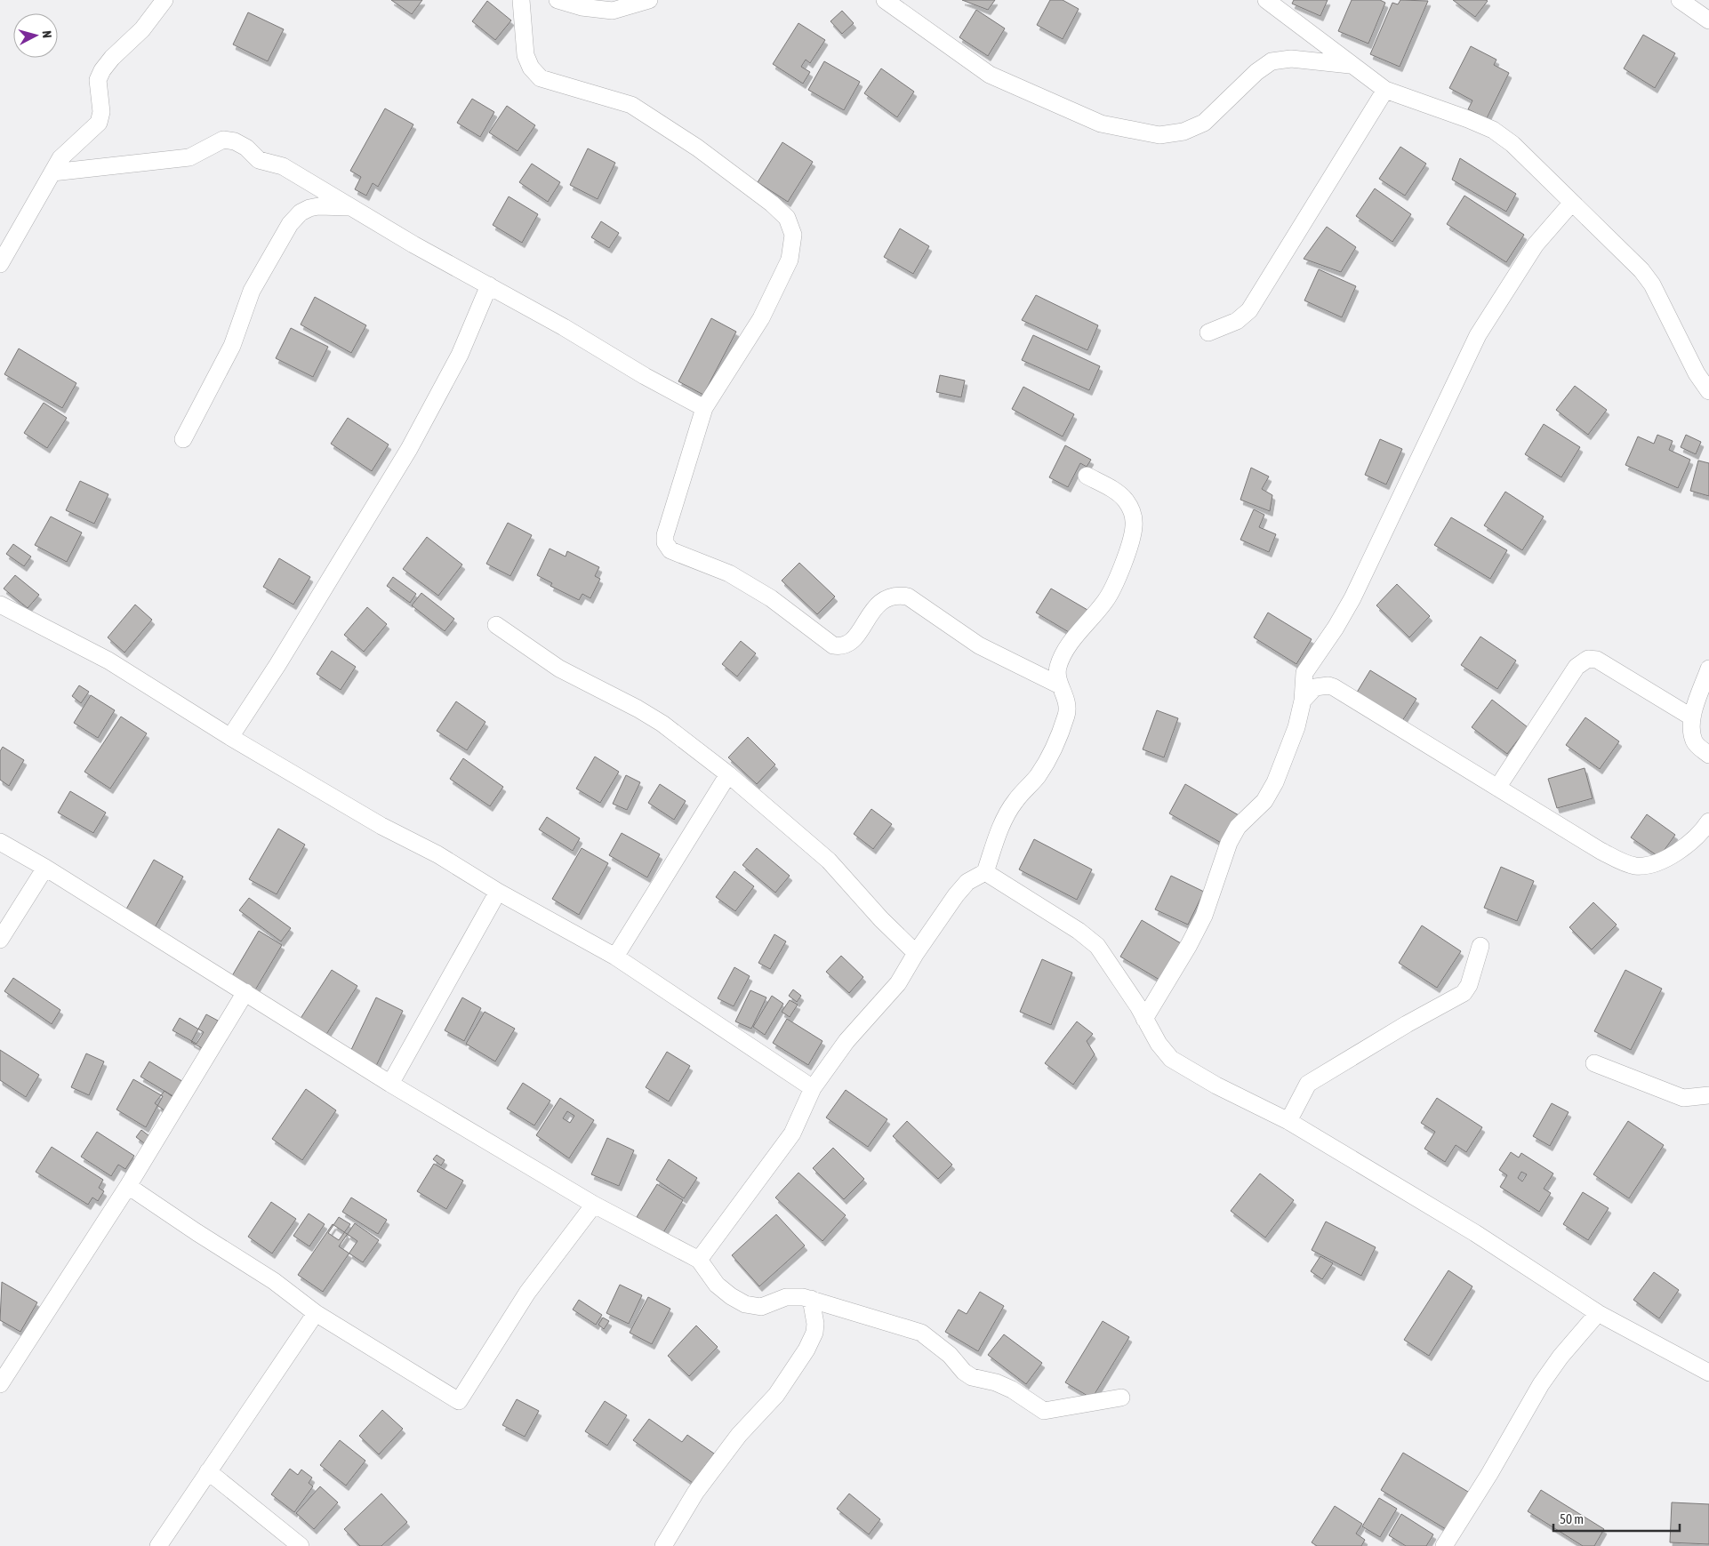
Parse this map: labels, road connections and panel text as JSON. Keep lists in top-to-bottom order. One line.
{"scale_bar":"50 m","north":"right"}
